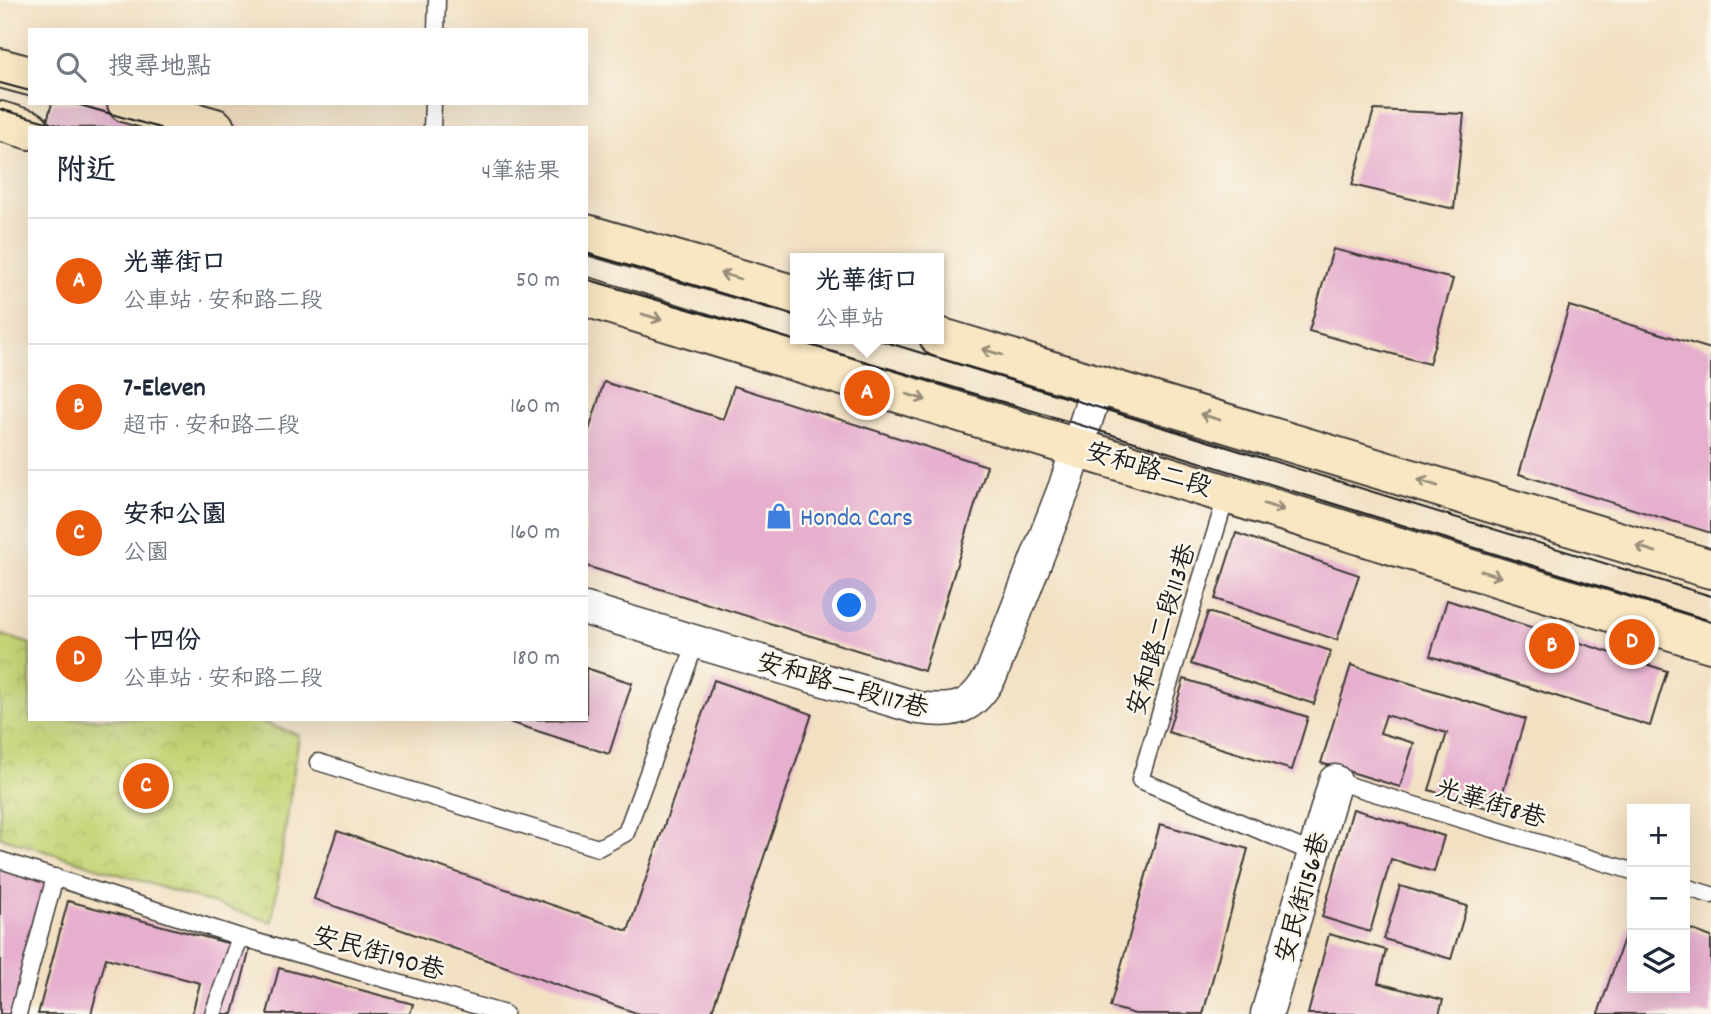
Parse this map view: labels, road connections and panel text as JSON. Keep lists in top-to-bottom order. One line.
{"streets":{"main road":["安和路二段"],"street":["安和路二段117巷","安民街156巷"],"lane":["安和路二段113巷","光華街8巷","安民街190巷"]},"crossings":[["安和路二段","安和路二段113巷"],["安和路二段","安和路二段117巷"],["安和路二段113巷","安民街156巷"],["光華街8巷","安民街156巷"]],"places":{"shop":["Honda Cars"]},"page":{"search":"搜尋地點","heading":["附近","4筆結果"],"list":[{"mark":"A","name":"光華街口","note":"公車站 · 安和路二段","value":"50 m"},{"mark":"B","name":"7-Eleven","note":"超市 · 安和路二段","value":"160 m"},{"mark":"C","name":"安和公園","note":"公園","value":"160 m"},{"mark":"D","name":"十四份","note":"公車站 · 安和路二段","value":"180 m"}],"popup":["光華街口","公車站"],"pins":["A","D","B","C"],"map_buttons":["+","−"]}}
